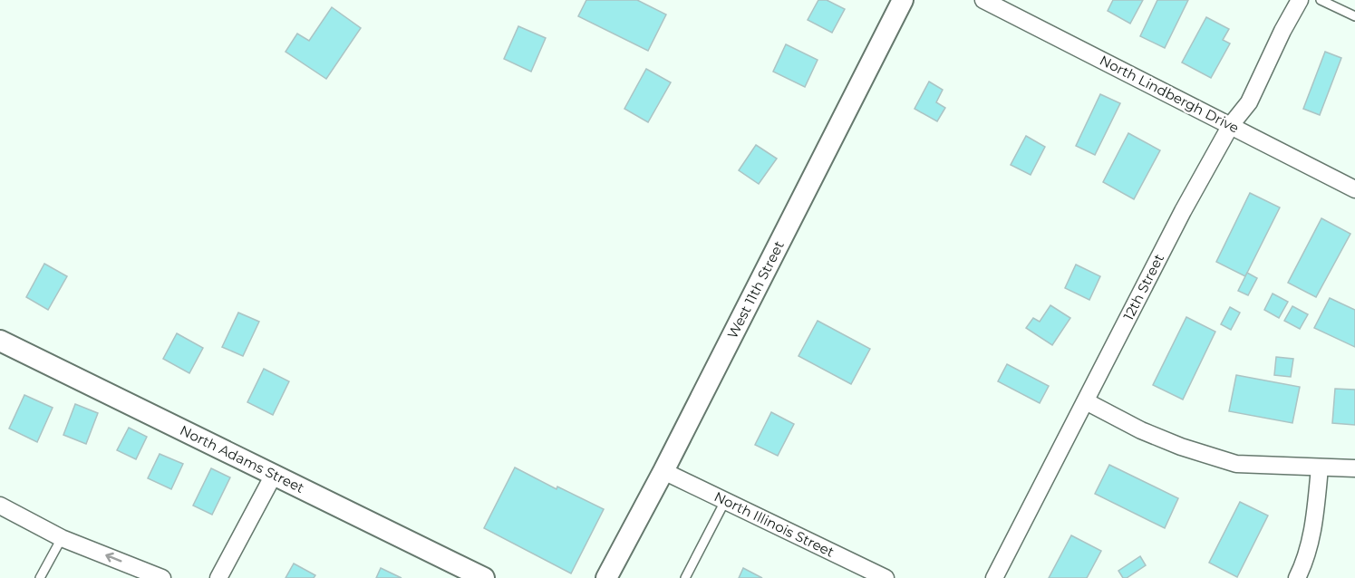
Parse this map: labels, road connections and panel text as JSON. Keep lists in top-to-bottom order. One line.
{"streets":{"street":["North Lindbergh Drive","12th Street","West 11th Street","North Adams Street","North Illinois Street"]},"crossings":[["North Lindbergh Drive","12th Street"],["West 11th Street","North Illinois Street"]]}
